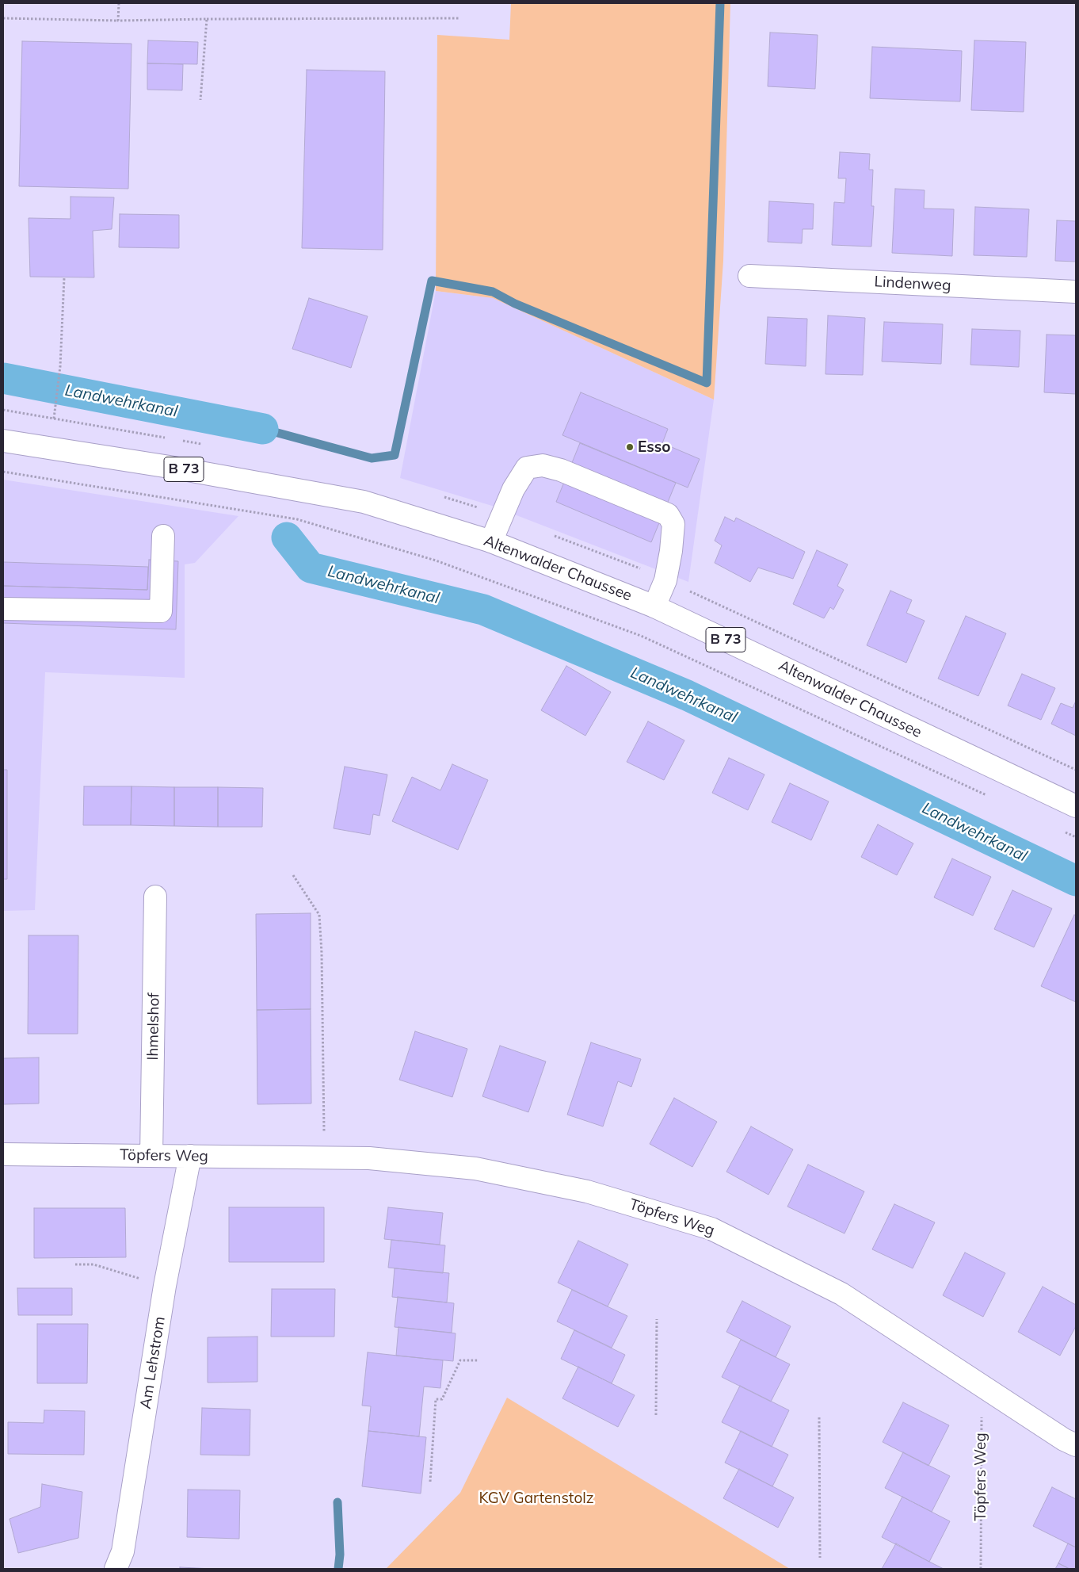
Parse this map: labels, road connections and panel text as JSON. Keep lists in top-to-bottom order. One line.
{"streets":{"street":["Lindenweg","B 73","Altenwalder Chaussee","Ihmelshof","Töpfers Weg","Am Lehstrom"]},"crossings":[["Ihmelshof","Töpfers Weg"],["Töpfers Weg","Am Lehstrom"]],"water":["Landwehrkanal"],"parks":["KGV Gartenstolz"],"places":["Esso"]}
